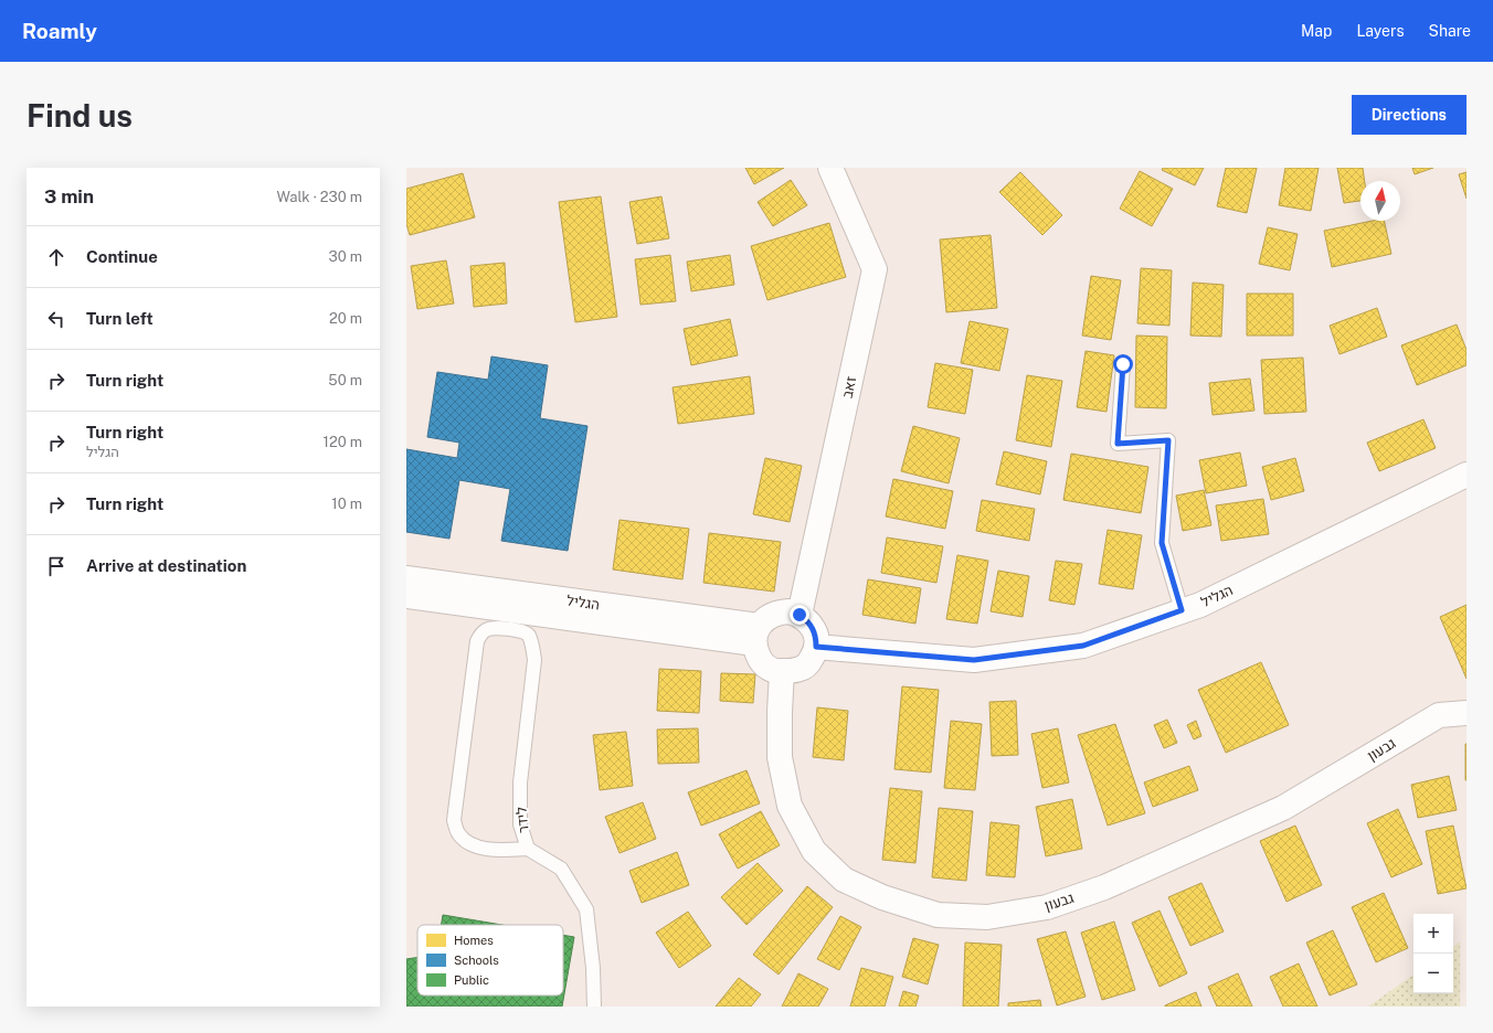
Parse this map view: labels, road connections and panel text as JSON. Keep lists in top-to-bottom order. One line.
{"streets":{"street":["זאב","הגליל","גבעון"],"lane":["לידר"]},"crossings":[["זאב","הגליל"],["זאב","גבעון"],["הגליל","גבעון"]],"legend":["Homes","Schools","Public"],"north":"top","page":{"header":"Roamly","nav":["Map","Layers","Share"],"buttons":"Directions","title":"Find us","heading":["3 min","Walk · 230 m"],"list":[["Continue","30 m"],["Turn left","20 m"],["Turn right","50 m"],["Turn right","הגליל","120 m"],["Turn right","10 m"],"Arrive at destination"],"map_buttons":["+","−"]}}
